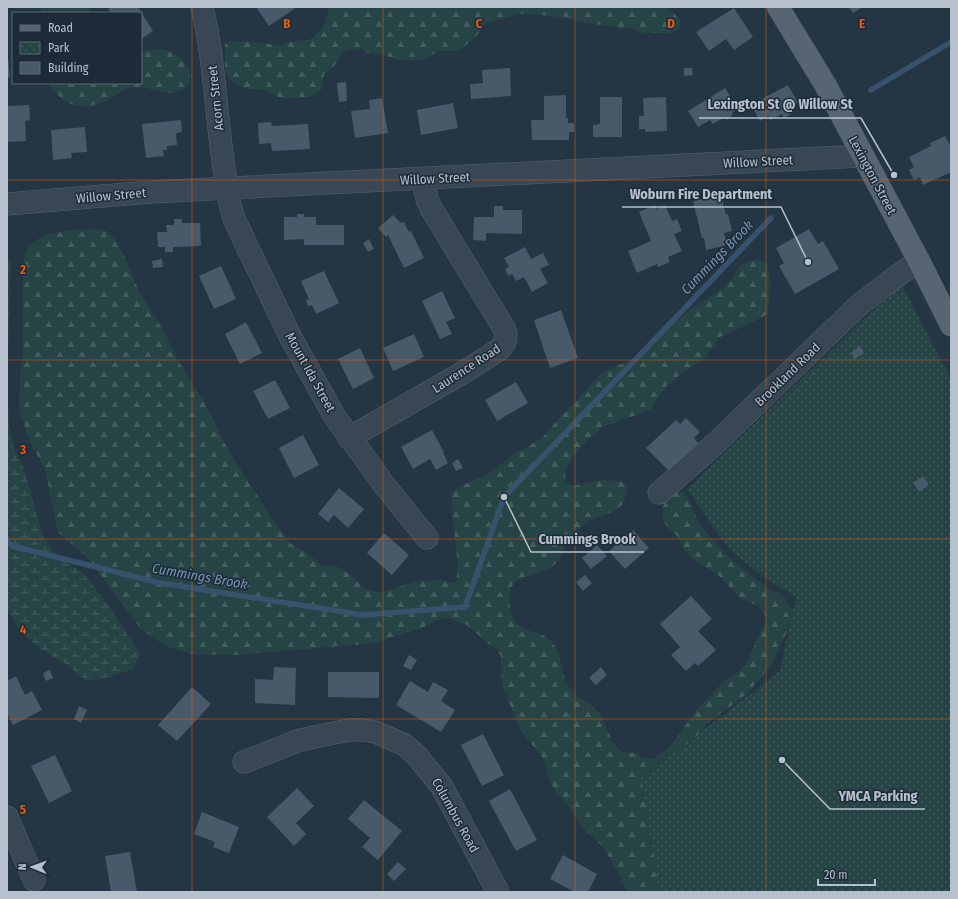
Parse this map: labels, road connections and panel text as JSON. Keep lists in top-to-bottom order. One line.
{"streets":{"main road":["Lexington Street"],"street":["Acorn Street","Willow Street","Laurence Road","Mount Ida Street","Brookland Road","Columbus Road"]},"crossings":[["Acorn Street","Willow Street"],["Acorn Street","Mount Ida Street"],["Willow Street","Lexington Street"],["Willow Street","Laurence Road"],["Willow Street","Mount Ida Street"],["Lexington Street","Brookland Road"],["Laurence Road","Mount Ida Street"]],"water":["Cummings Brook"],"places":["Lexington St @ Willow St","Woburn Fire Department","Cummings Brook","YMCA Parking"],"legend":["Road","Park","Building"],"scale_bar":"20 m","north":"left","grid":{"columns":["B","C","D","E"],"rows":["2","3","4","5"]}}
